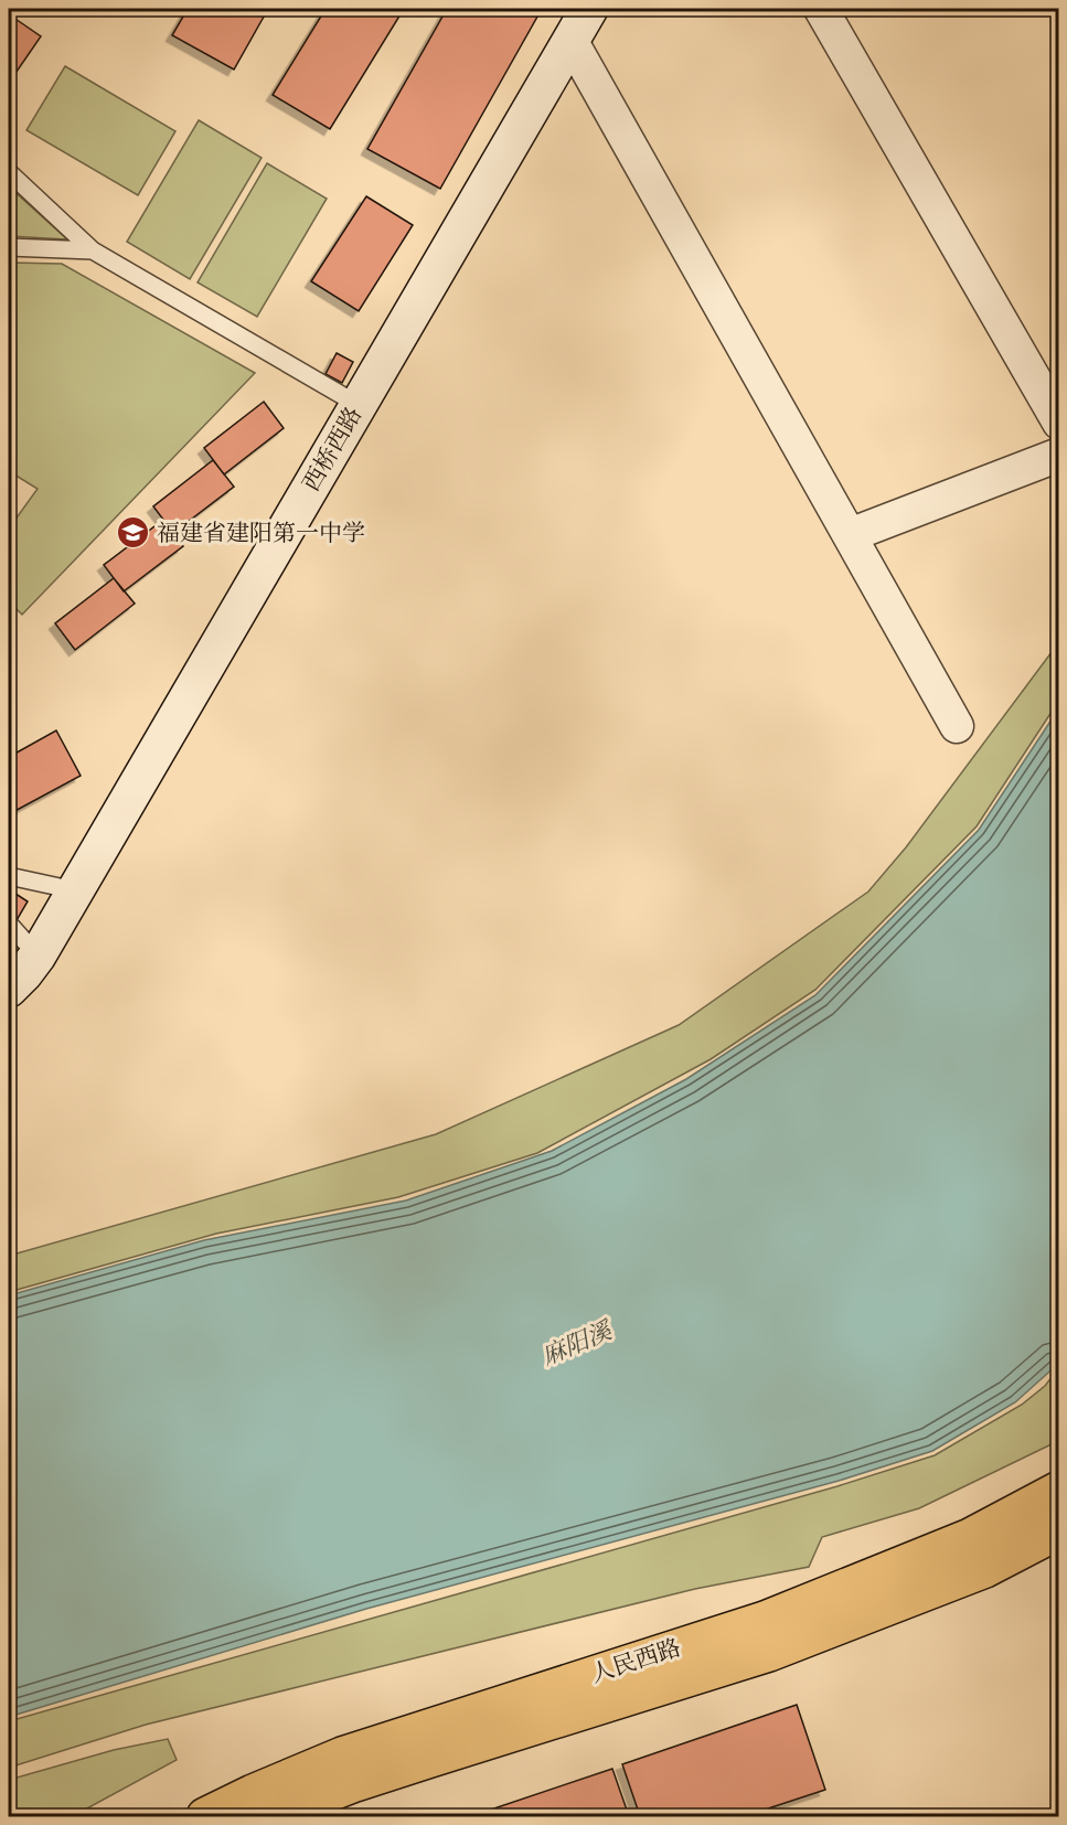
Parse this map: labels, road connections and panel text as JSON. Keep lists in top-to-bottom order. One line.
{"streets":{"highway":["人民西路"],"main road":["西桥西路"]},"water":["麻阳溪"],"places":{"school or university":["福建省建阳第一中学"]}}
